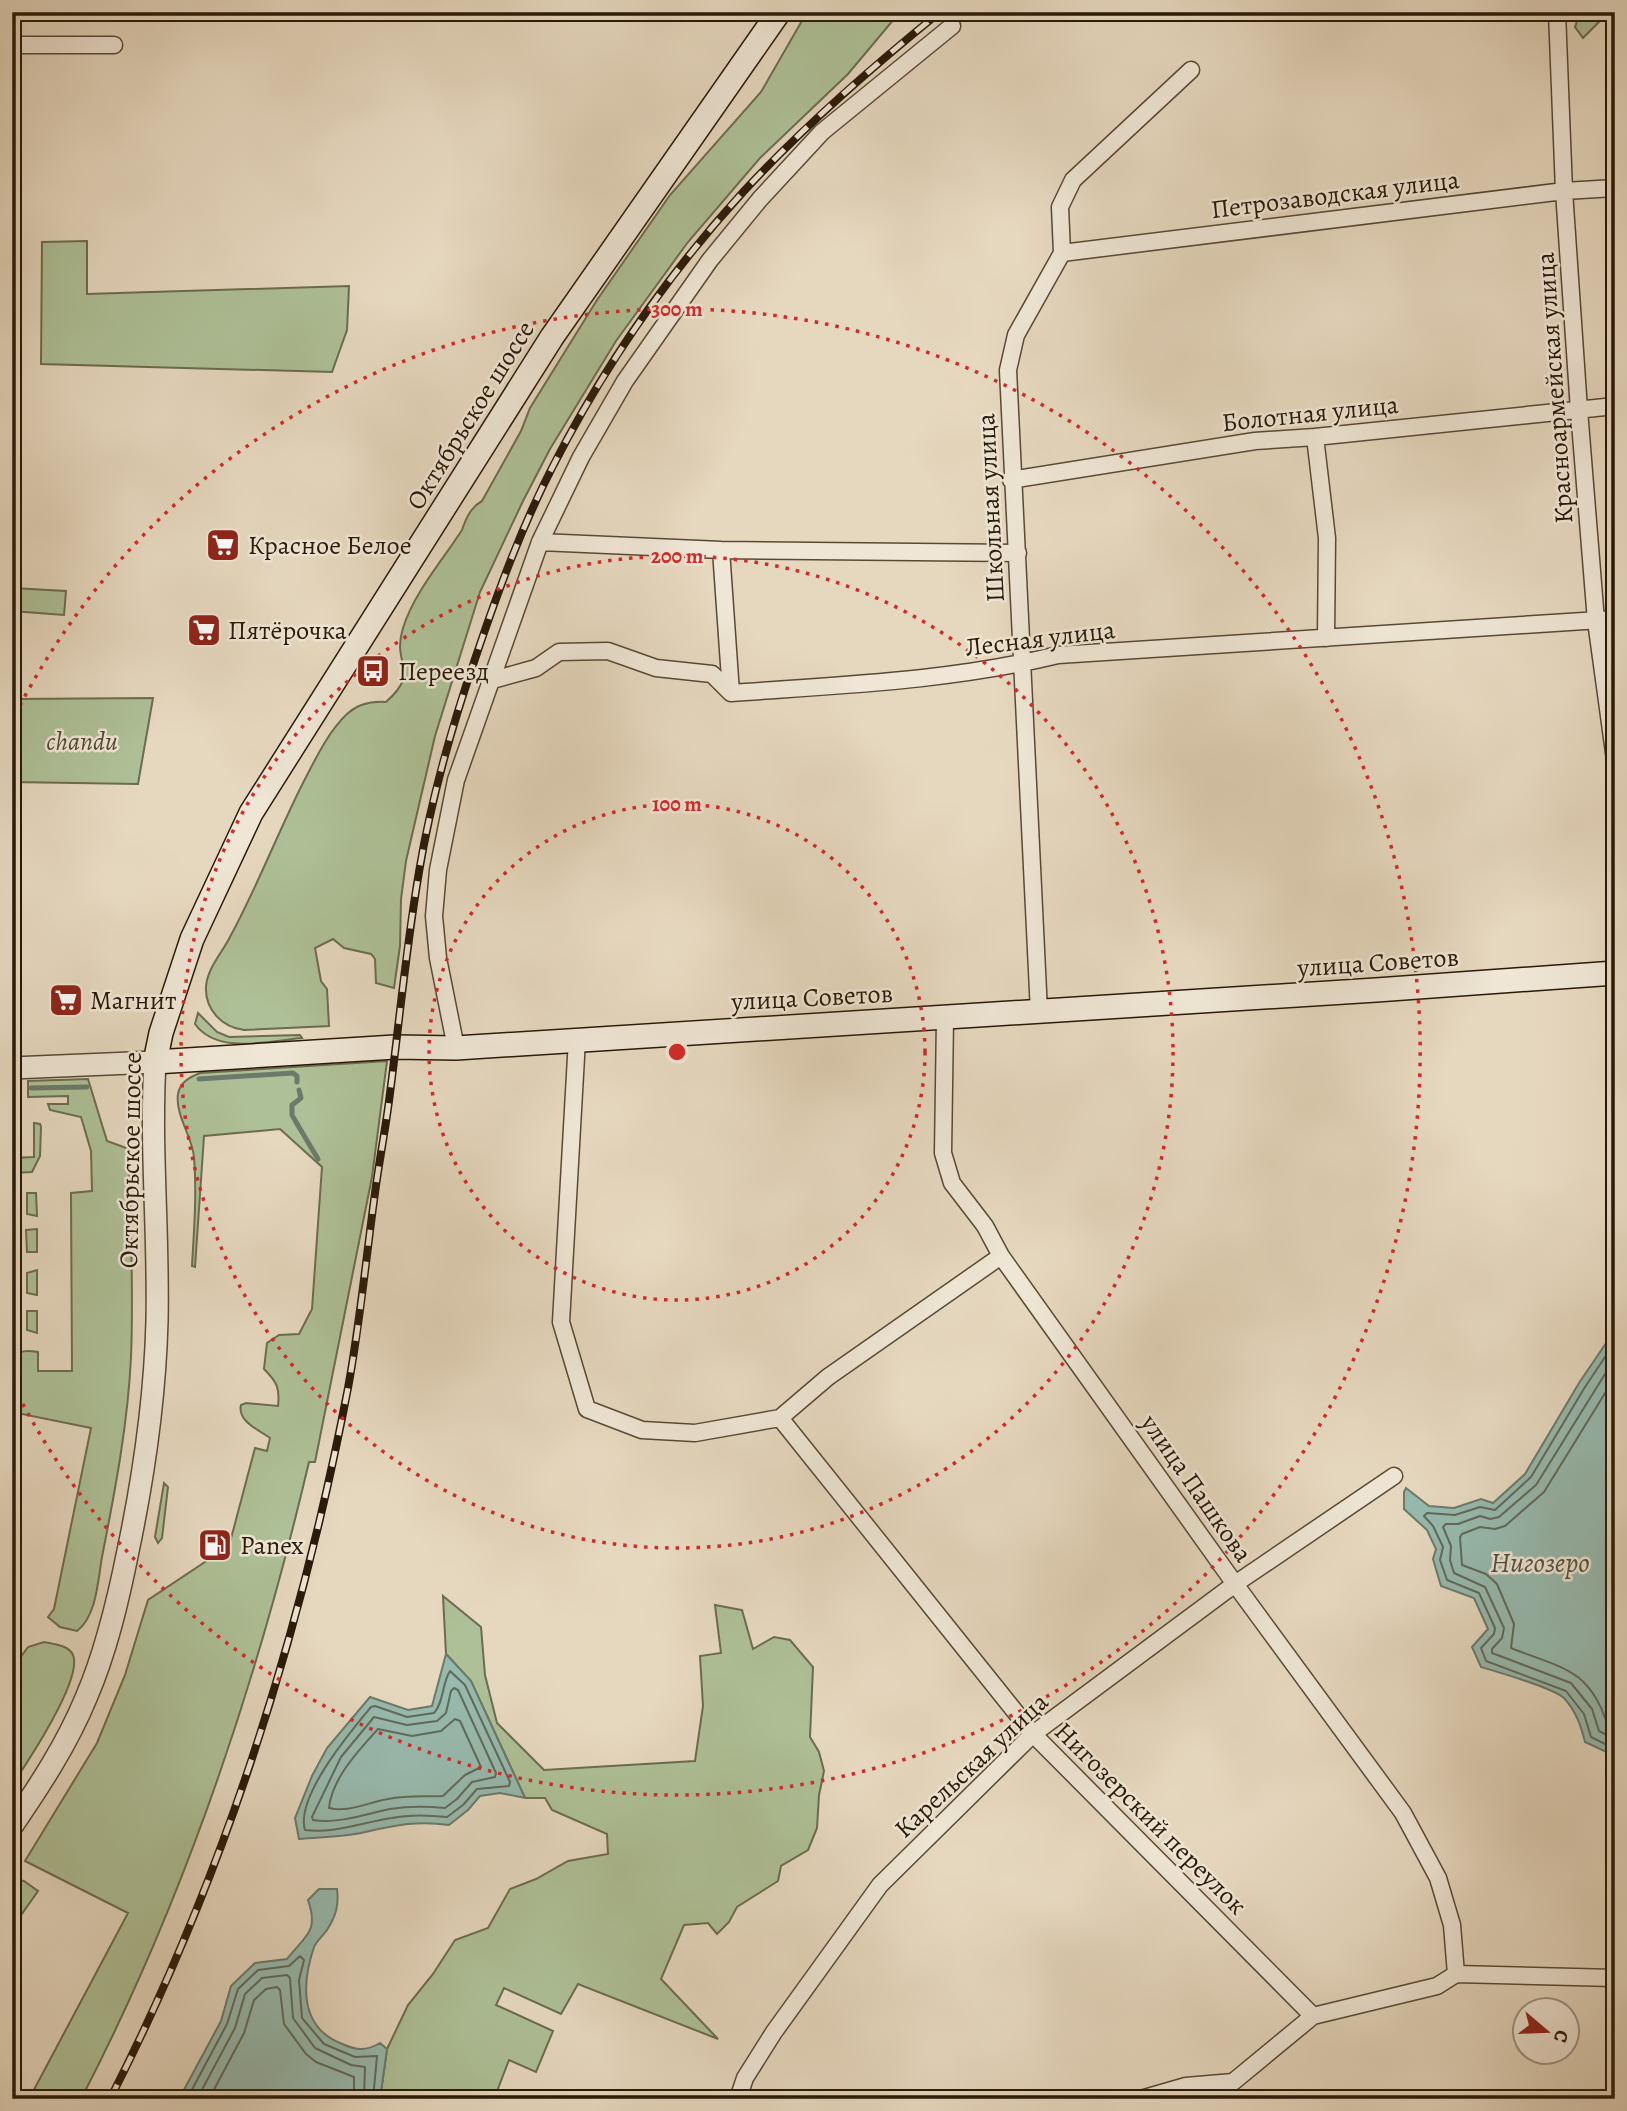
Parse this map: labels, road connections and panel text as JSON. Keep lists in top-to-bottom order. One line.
{"streets":{"main road":["Октябрьское шоссе","улица Советов"],"street":["Петрозаводская улица","Красноармейская улица","Болотная улица","Школьная улица","Лесная улица","улица Пашкова","Карельская улица","Нигозерский переулок"]},"crossings":[["Петрозаводская улица","Красноармейская улица"],["Петрозаводская улица","Школьная улица"],["Красноармейская улица","Болотная улица"],["Красноармейская улица","Лесная улица"],["Болотная улица","Школьная улица"],["Октябрьское шоссе","улица Советов"],["Школьная улица","Лесная улица"],["Школьная улица","улица Советов"],["улица Советов","улица Пашкова"],["улица Пашкова","Карельская улица"],["Карельская улица","Нигозерский переулок"]],"water":["Нигозеро"],"parks":["chandu"],"places":{"supermarket":["Красное Белое","Пятёрочка","Магнит"],"bus stop":["Переезд"],"fuel station":["Panex"]},"north":"right","rings":["300 m","200 m","100 m"]}
